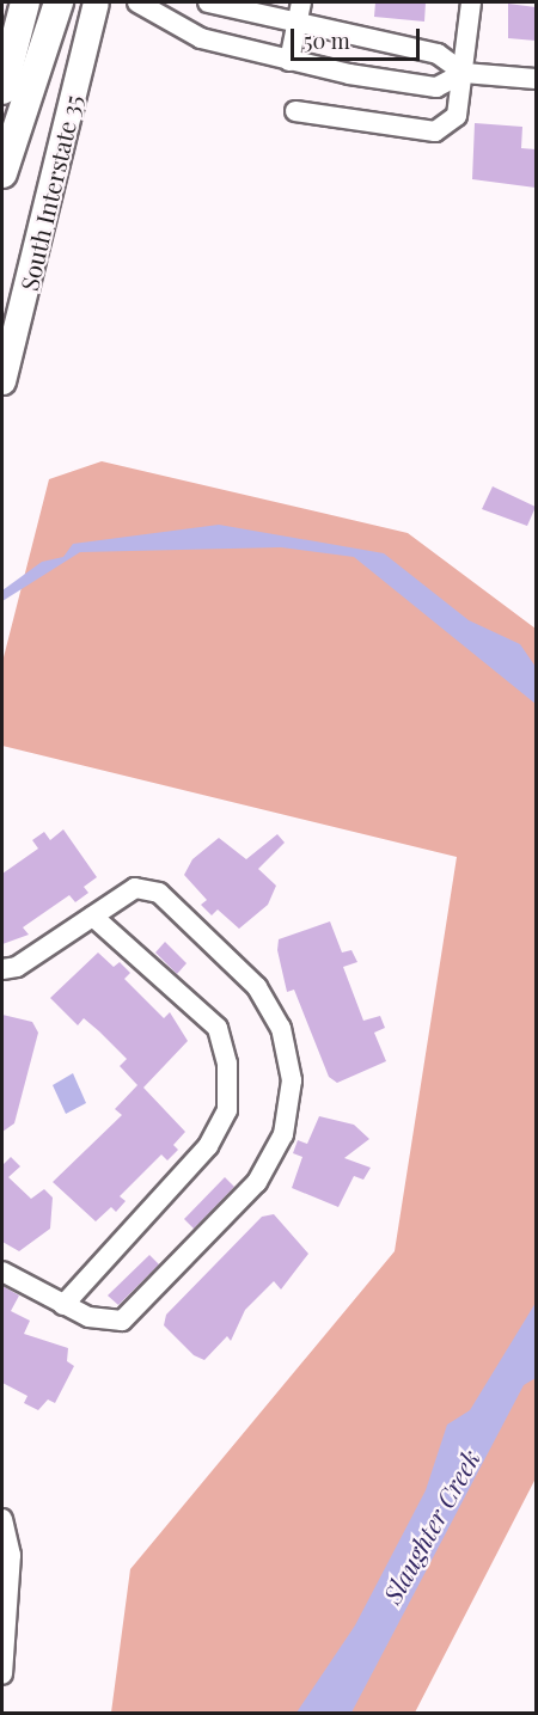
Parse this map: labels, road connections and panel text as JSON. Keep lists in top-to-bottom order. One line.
{"streets":{"main road":["South Interstate 35"]},"water":["Slaughter Creek"],"scale_bar":"50 m"}
